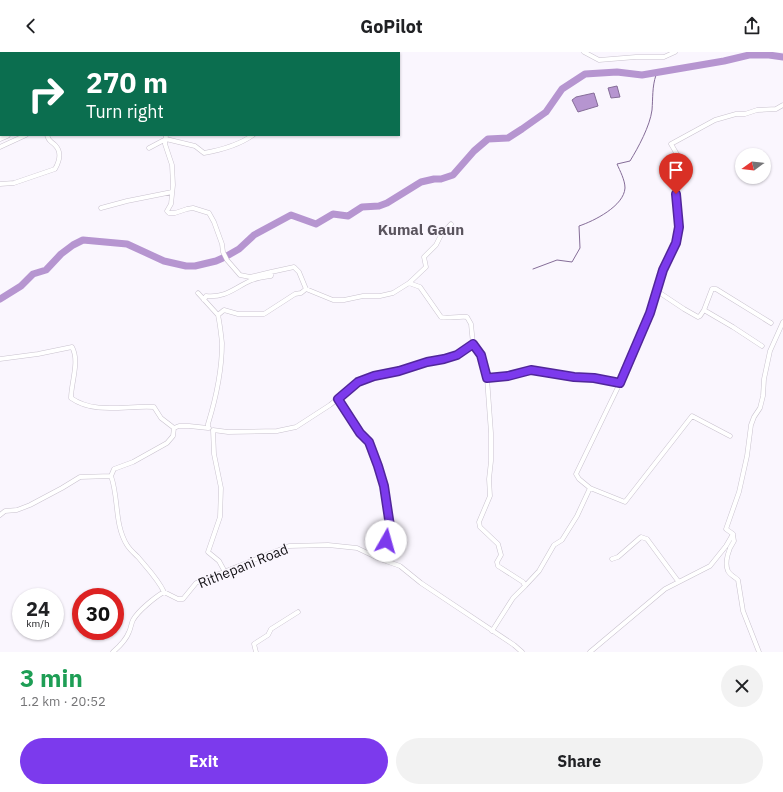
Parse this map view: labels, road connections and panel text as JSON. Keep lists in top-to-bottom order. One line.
{"streets":{"street":["Rithepani Road"]},"districts":["Kumal Gaun"],"north":"left","page":{"header":"GoPilot","turn":["270 m","Turn right"],"speed":"24 km/h","limit":"30","heading":["3 min","1.2 km · 20:52"],"buttons":["Exit","Share"]}}
